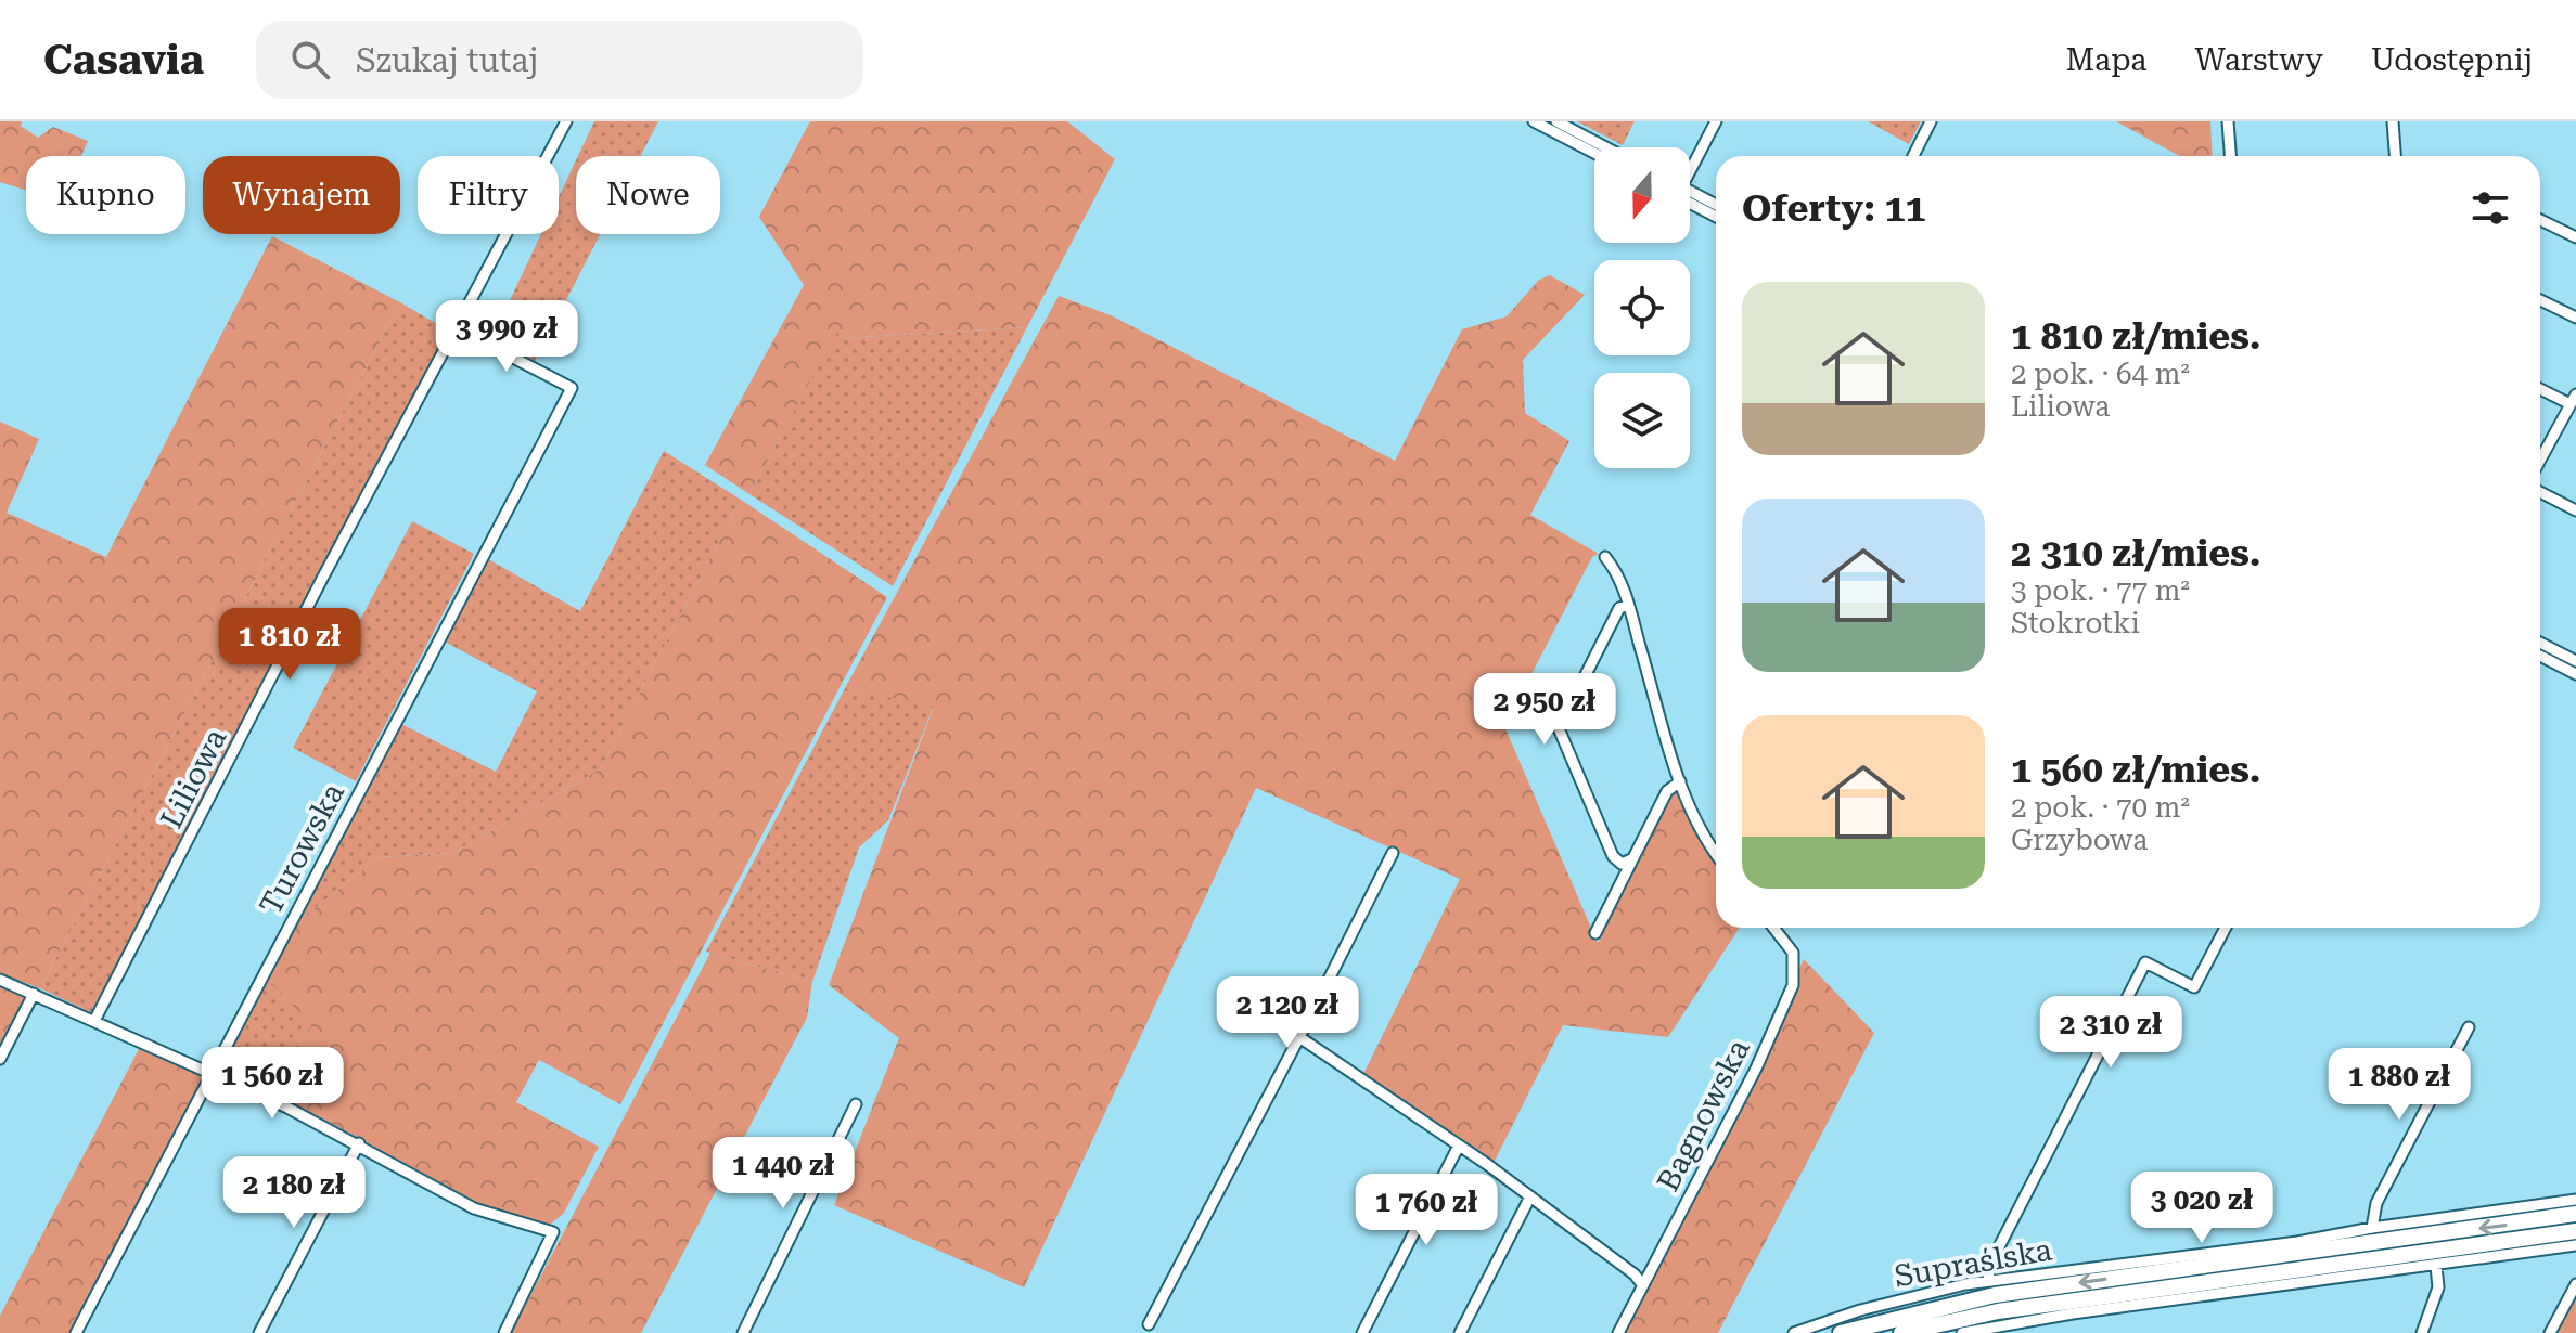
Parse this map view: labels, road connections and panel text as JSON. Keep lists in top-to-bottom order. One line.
{"streets":{"street":["Liliowa","Turowska","Bagnowska","Supraślska"]},"crossings":[["Liliowa","Turowska"]],"north":"bottom","page":{"header":"Casavia","search":"Szukaj tutaj","nav":["Mapa","Warstwy","Udostępnij"],"chip":["Kupno","Wynajem","Filtry","Nowe"],"heading":"Oferty: 11","list":[{"name":"1 810 zł/mies.","note":"2 pok. · 64 m² · Liliowa"},{"name":"2 310 zł/mies.","note":"3 pok. · 77 m² · Stokrotki"},{"name":"1 560 zł/mies.","note":"2 pok. · 70 m² · Grzybowa"}],"price":["3 990 zł","1 810 zł","2 950 zł","2 120 zł","2 310 zł","1 560 zł","1 880 zł","1 440 zł","2 180 zł","3 020 zł","1 760 zł"]}}
